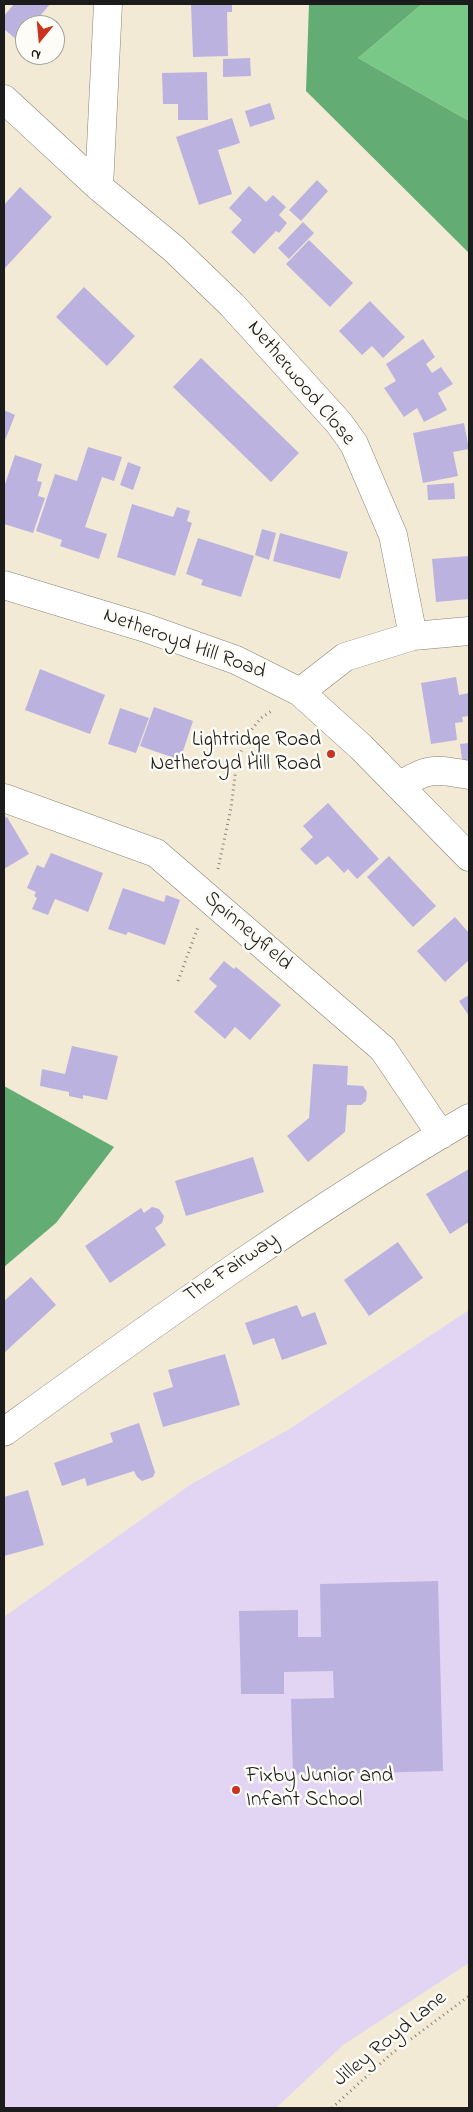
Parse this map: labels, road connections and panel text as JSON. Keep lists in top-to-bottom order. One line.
{"streets":{"street":["Netherwood Close","Netheroyd Hill Road","Spinneyfield","The Fairway"],"path":["Jilley Royd Lane"]},"crossings":[["Spinneyfield","The Fairway"]],"places":["Lightridge Road Netheroyd Hill Road","Fixby Junior and Infant School"],"north":"bottom"}
